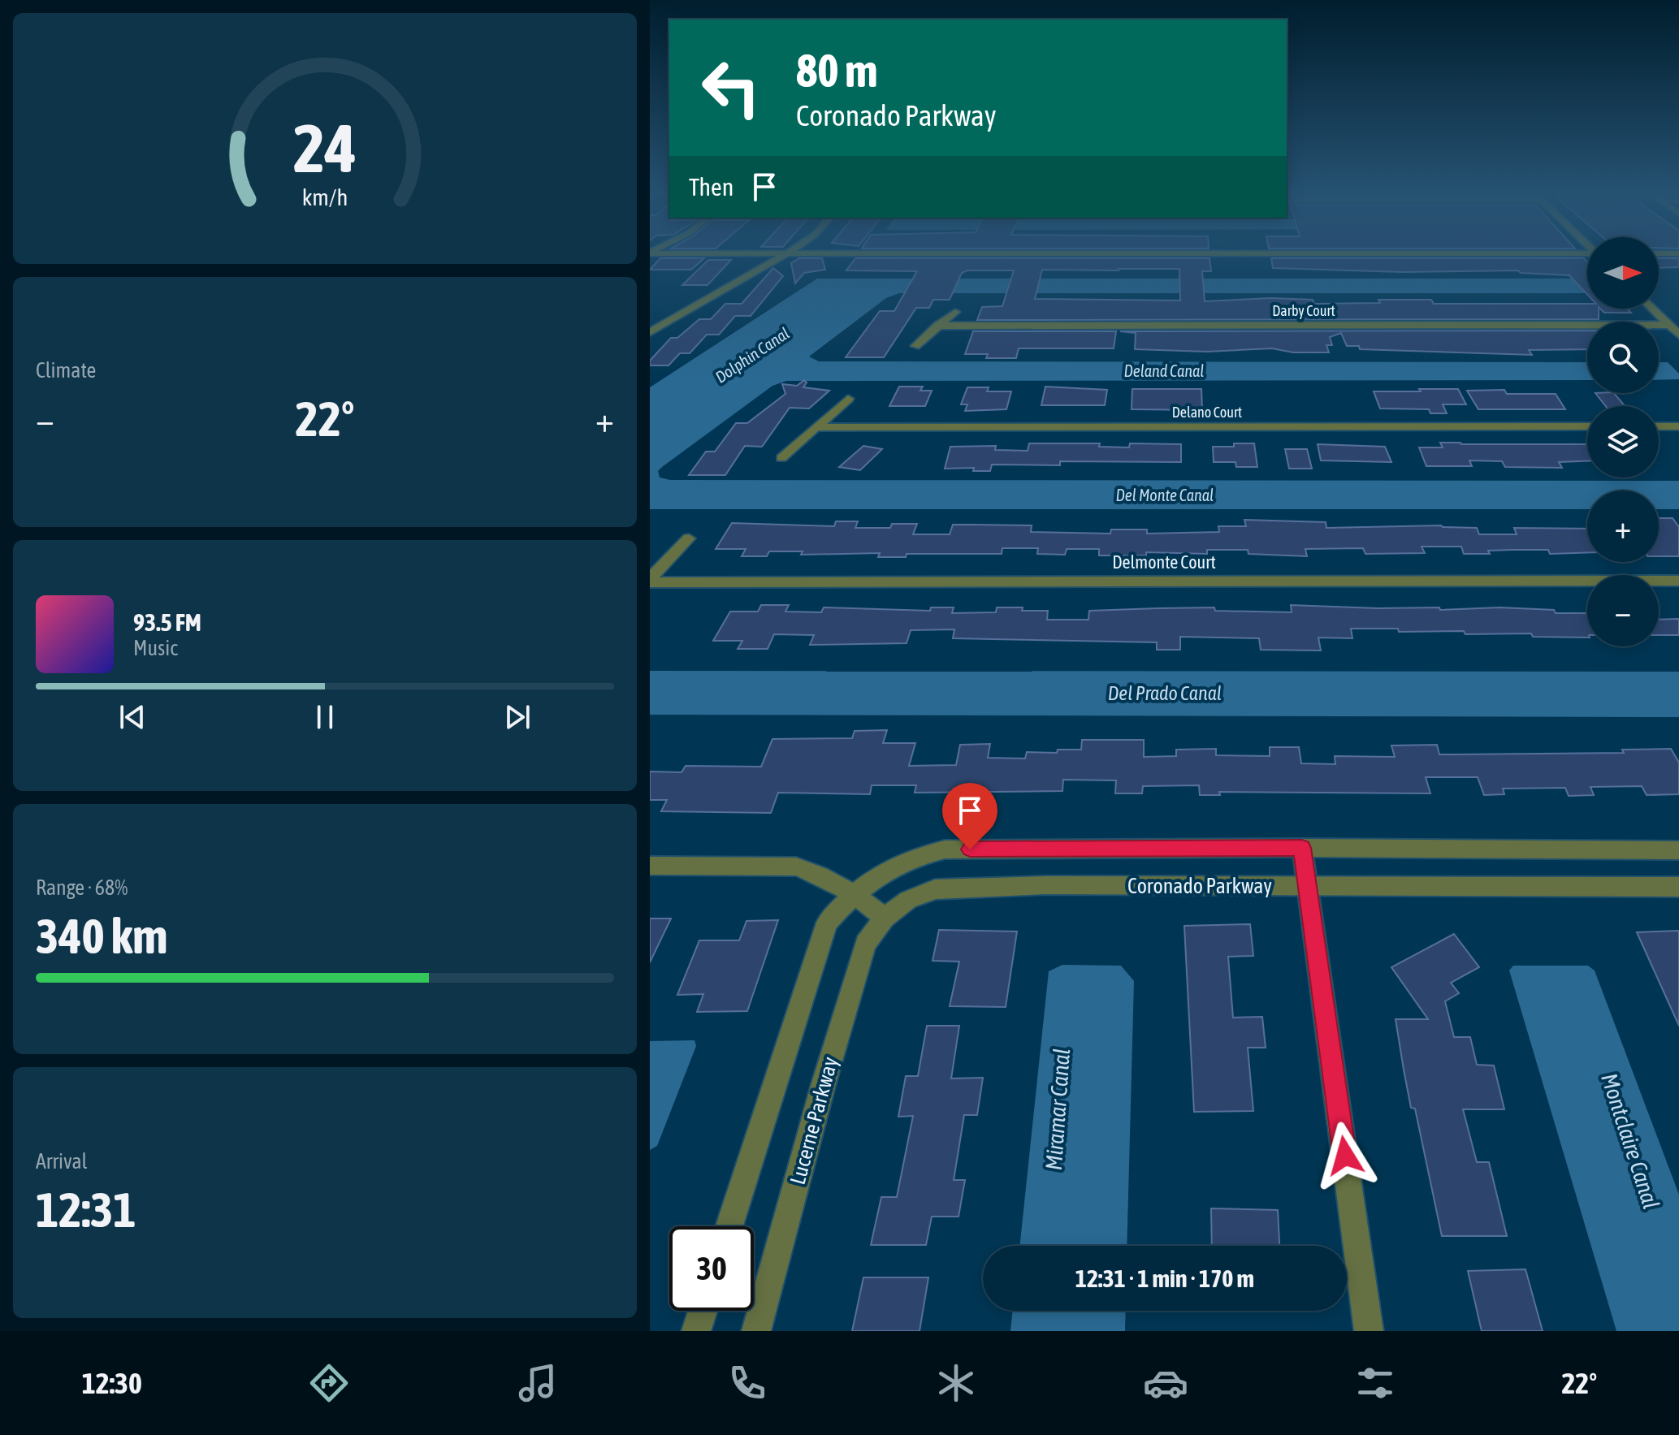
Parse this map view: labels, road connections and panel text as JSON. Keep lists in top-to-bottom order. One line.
{"streets":{"street":["Darby Court","Delano Court","Delmonte Court","Coronado Parkway","Lucerne Parkway"]},"crossings":[["Coronado Parkway","Lucerne Parkway"]],"water":["Dolphin Canal","Deland Canal","Del Monte Canal","Del Prado Canal","Miramar Canal","Montclaire Canal"],"north":"right","page":{"turn":["80 m","Coronado Parkway"],"then":"Then","map_buttons":["+","−"],"tile":["Climate",["Range · 68%","340 km"],["Arrival","12:31"]],"heat":["−","22°","+"],"song":["93.5 FM","Music"],"limit":"30","trip":"12:31 · 1 min · 170 m","tabs":["12:30","22°"],"gauge":["24","km/h"]}}
